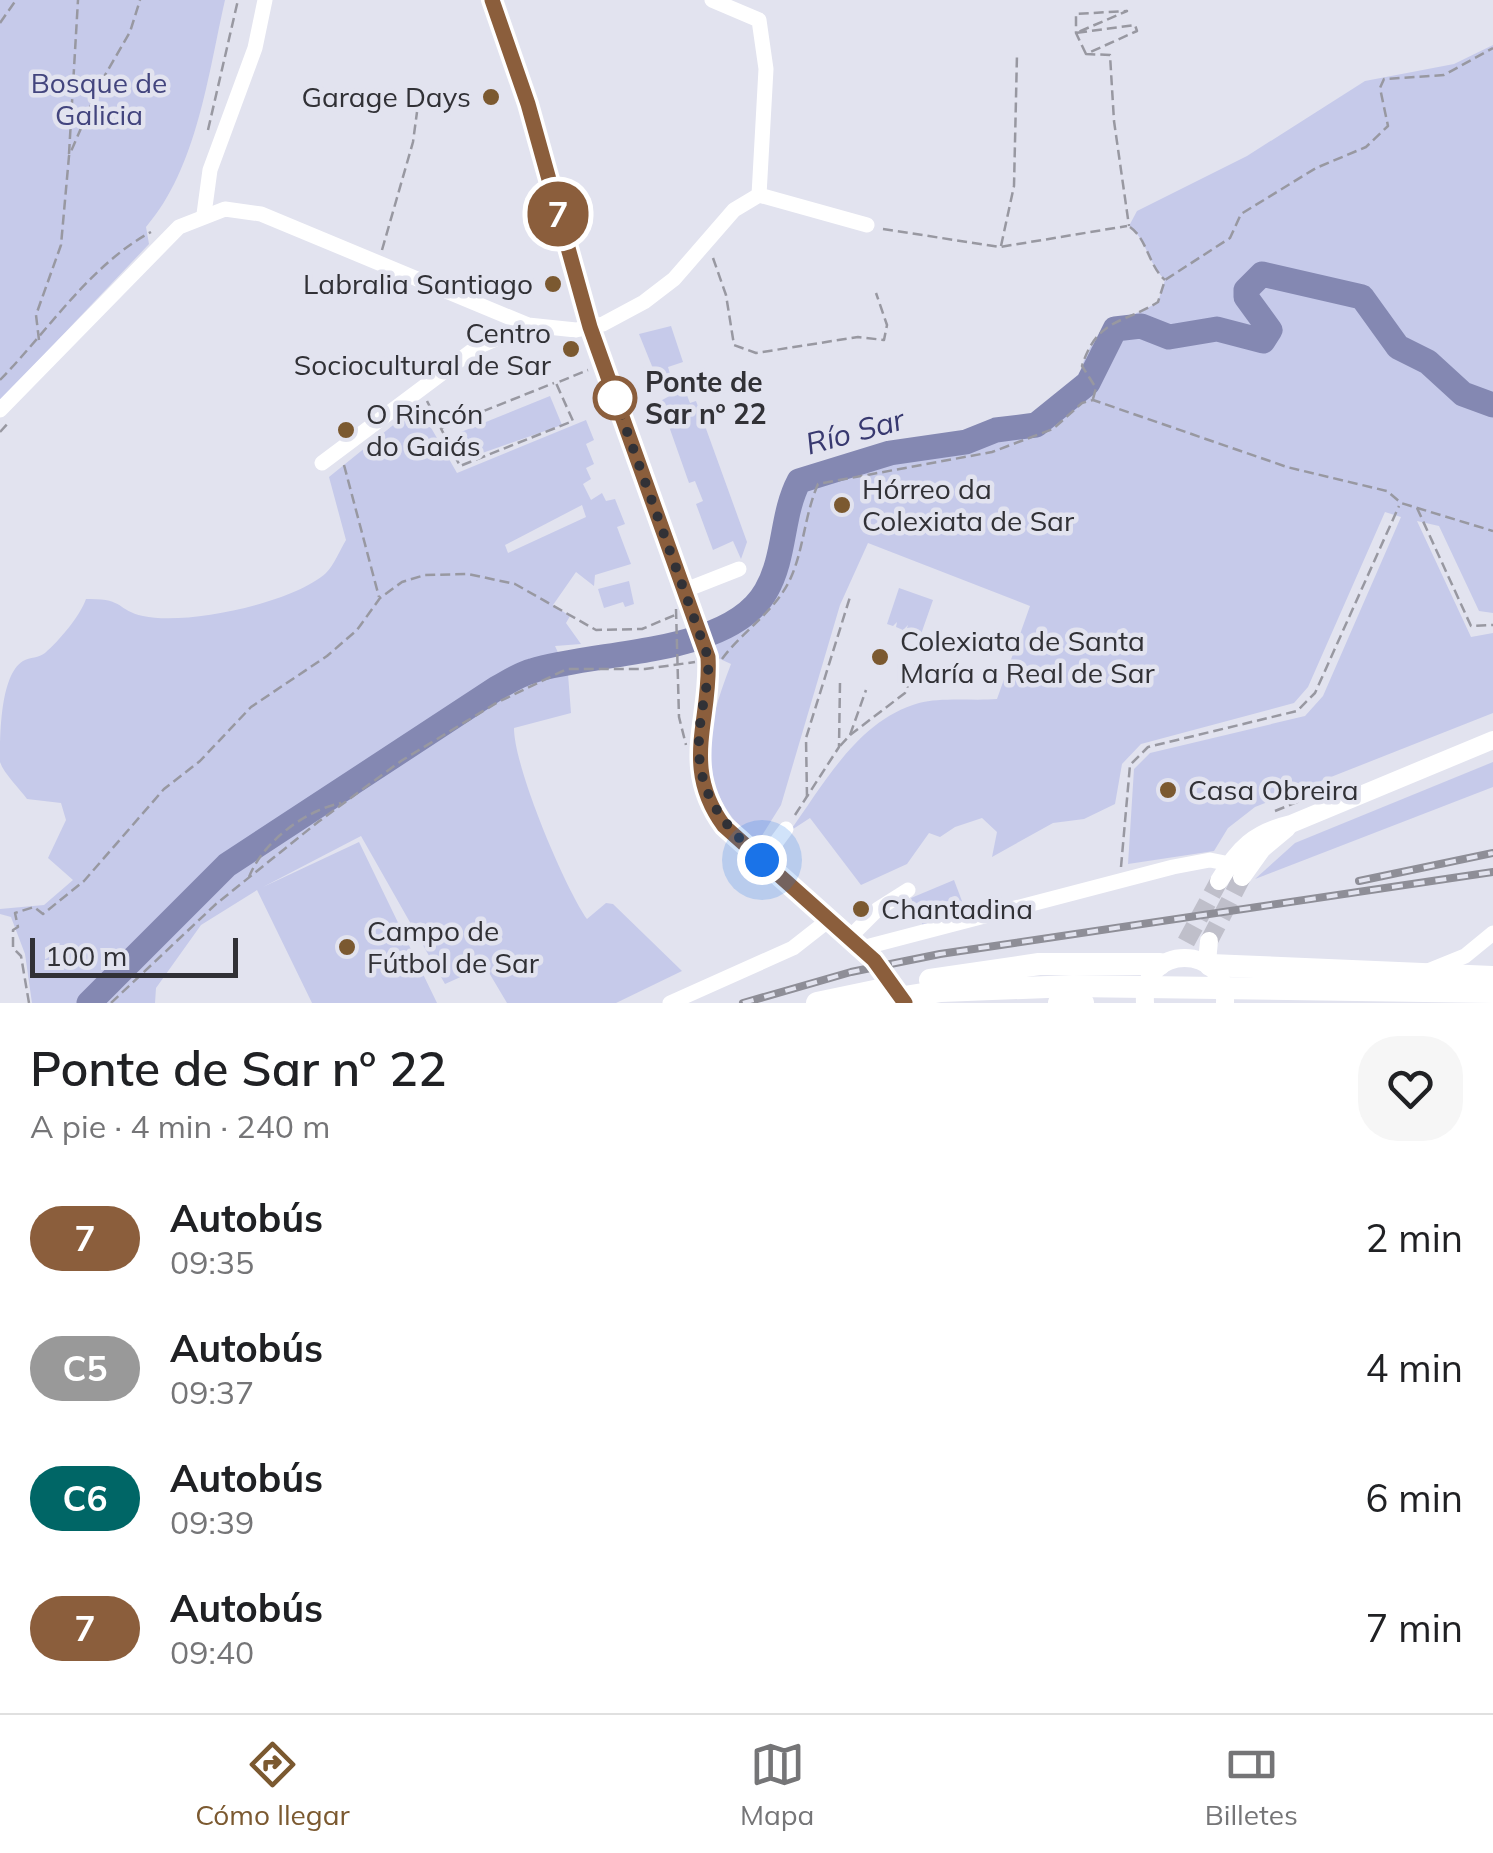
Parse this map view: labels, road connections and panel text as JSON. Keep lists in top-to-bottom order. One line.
{"water":["Río Sar"],"parks":["Bosque de Galicia"],"places":["Garage Days","Labralia Santiago","Centro Sociocultural de Sar","Ponte de Sar nº 22","O Rincón do Gaiás","Hórreo da Colexiata de Sar","Colexiata de Santa María a Real de Sar","Casa Obreira","Chantadina","Campo de Fútbol de Sar"],"lines":["bus line 7"],"scale_bar":"100 m","page":{"on_map":"7","scale":"100 m","heading":["Ponte de Sar nº 22","A pie · 4 min · 240 m"],"list":[{"mark":"7","name":"Autobús","note":"09:35","value":"2 min"},{"mark":"C5","name":"Autobús","note":"09:37","value":"4 min"},{"mark":"C6","name":"Autobús","note":"09:39","value":"6 min"},{"mark":"7","name":"Autobús","note":"09:40","value":"7 min"}],"tabs":["Cómo llegar","Mapa","Billetes"]}}
